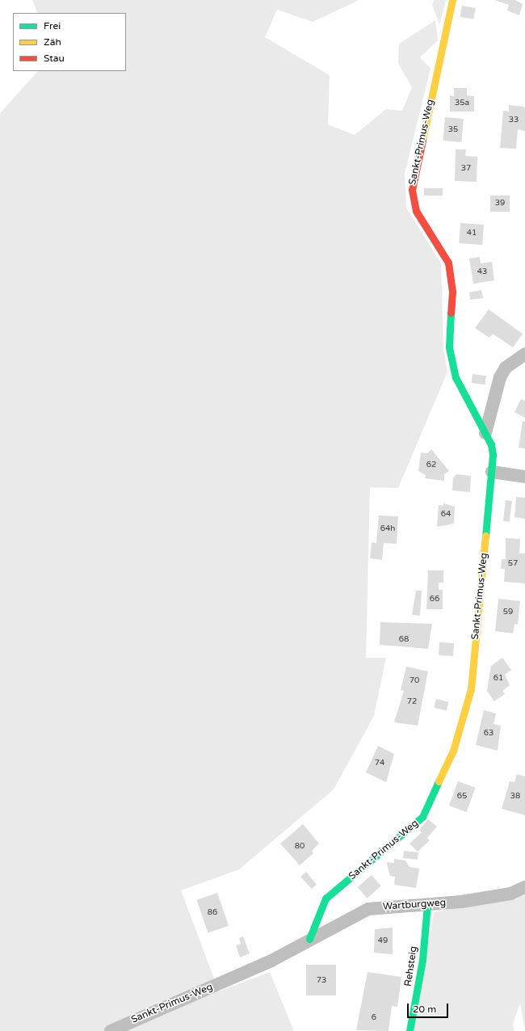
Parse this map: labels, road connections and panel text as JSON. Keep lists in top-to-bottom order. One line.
{"streets":{"street":["Sankt-Primus-Weg","Wartburgweg","Rehsteig"]},"crossings":[["Sankt-Primus-Weg","Wartburgweg"],["Wartburgweg","Rehsteig"]],"house_numbers":["35a","33","35","37","39","41","43","62","64","64h","57","66","59","68","61","70","72","63","74","65","38","80","86","49","73","6"],"legend":["Frei","Zäh","Stau"],"scale_bar":"20 m"}
